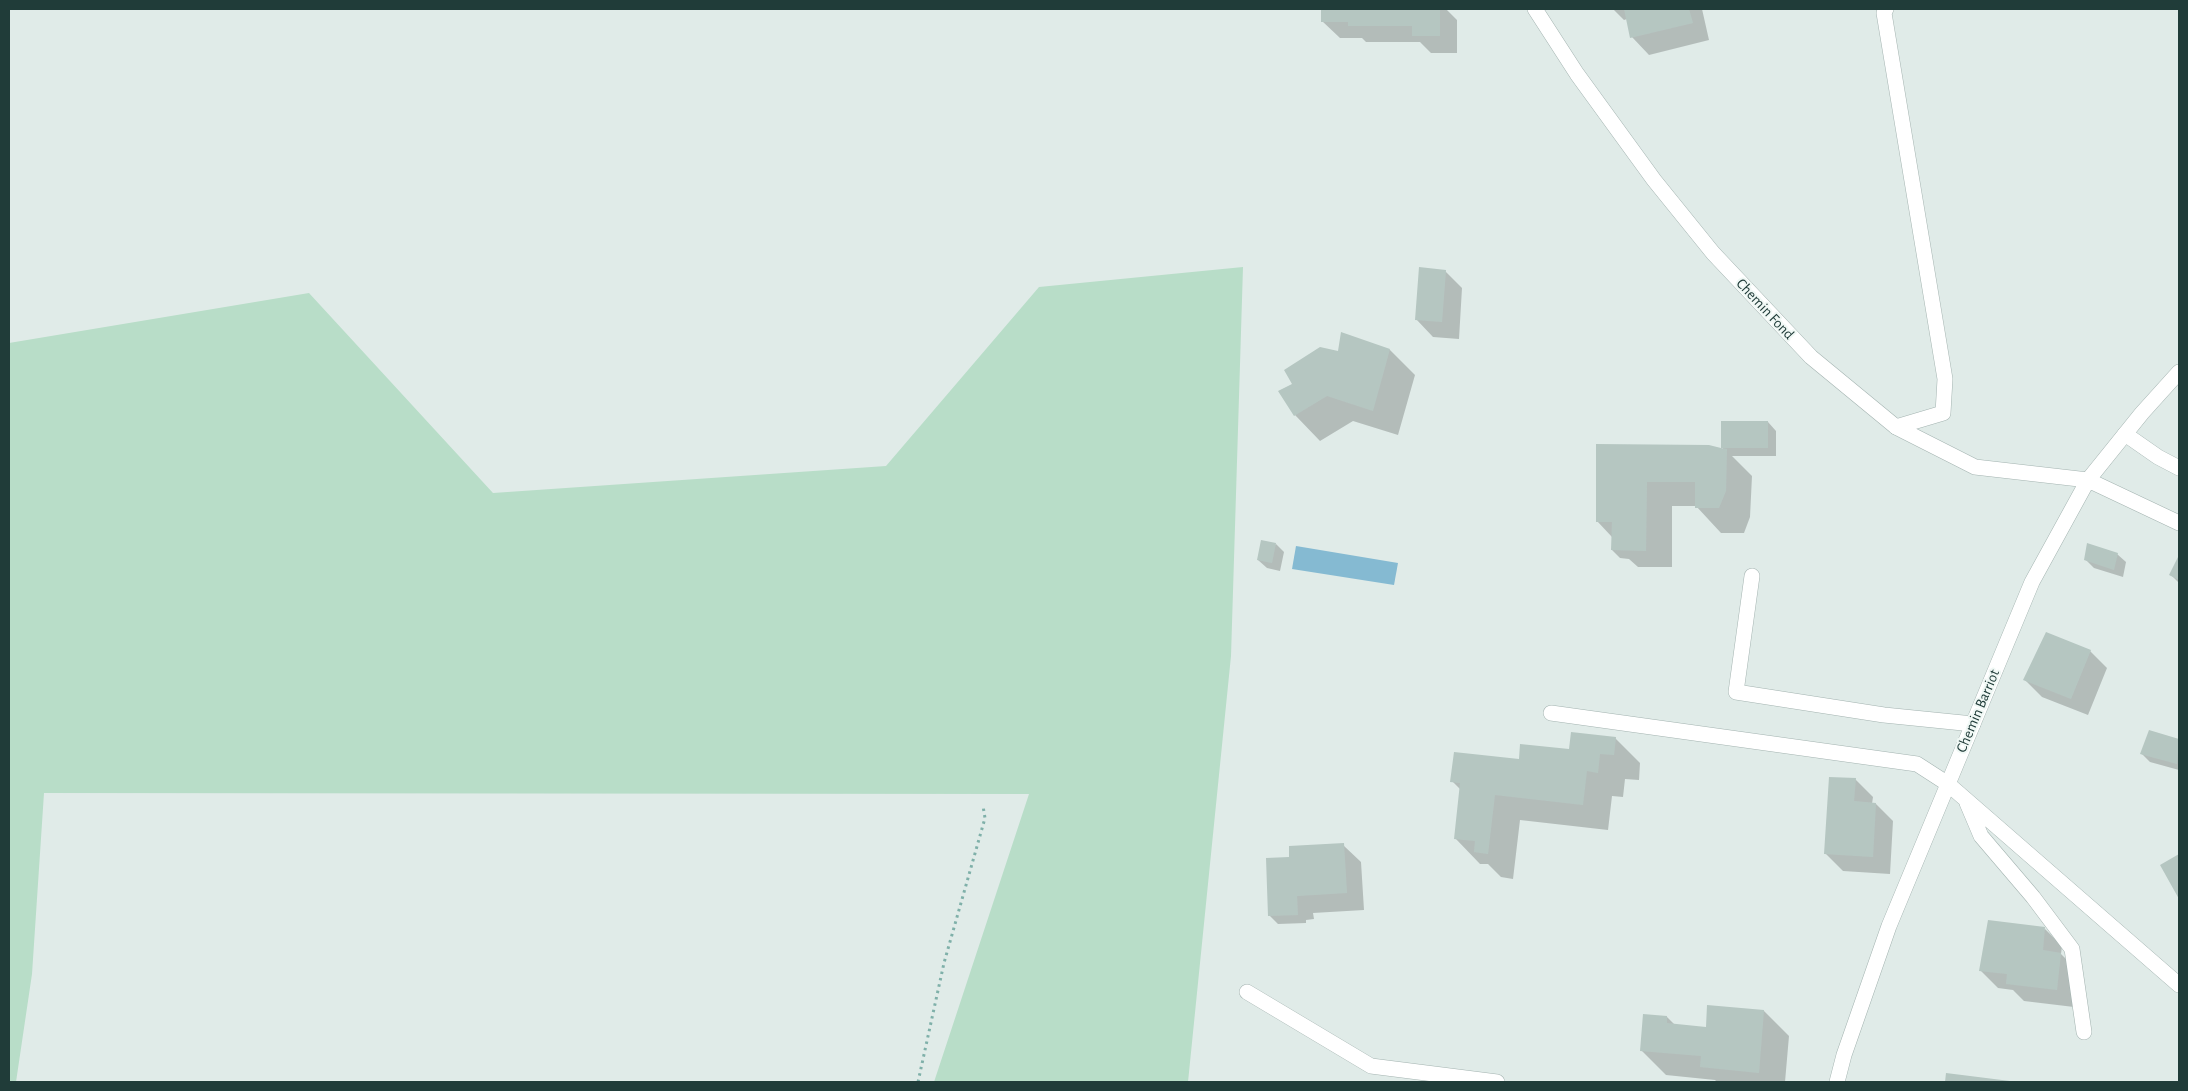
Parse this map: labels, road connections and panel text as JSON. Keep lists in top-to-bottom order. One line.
{"streets":{"street":["Chemin Fond","Chemin Barriot"]},"crossings":[["Chemin Fond","Chemin Barriot"]]}
